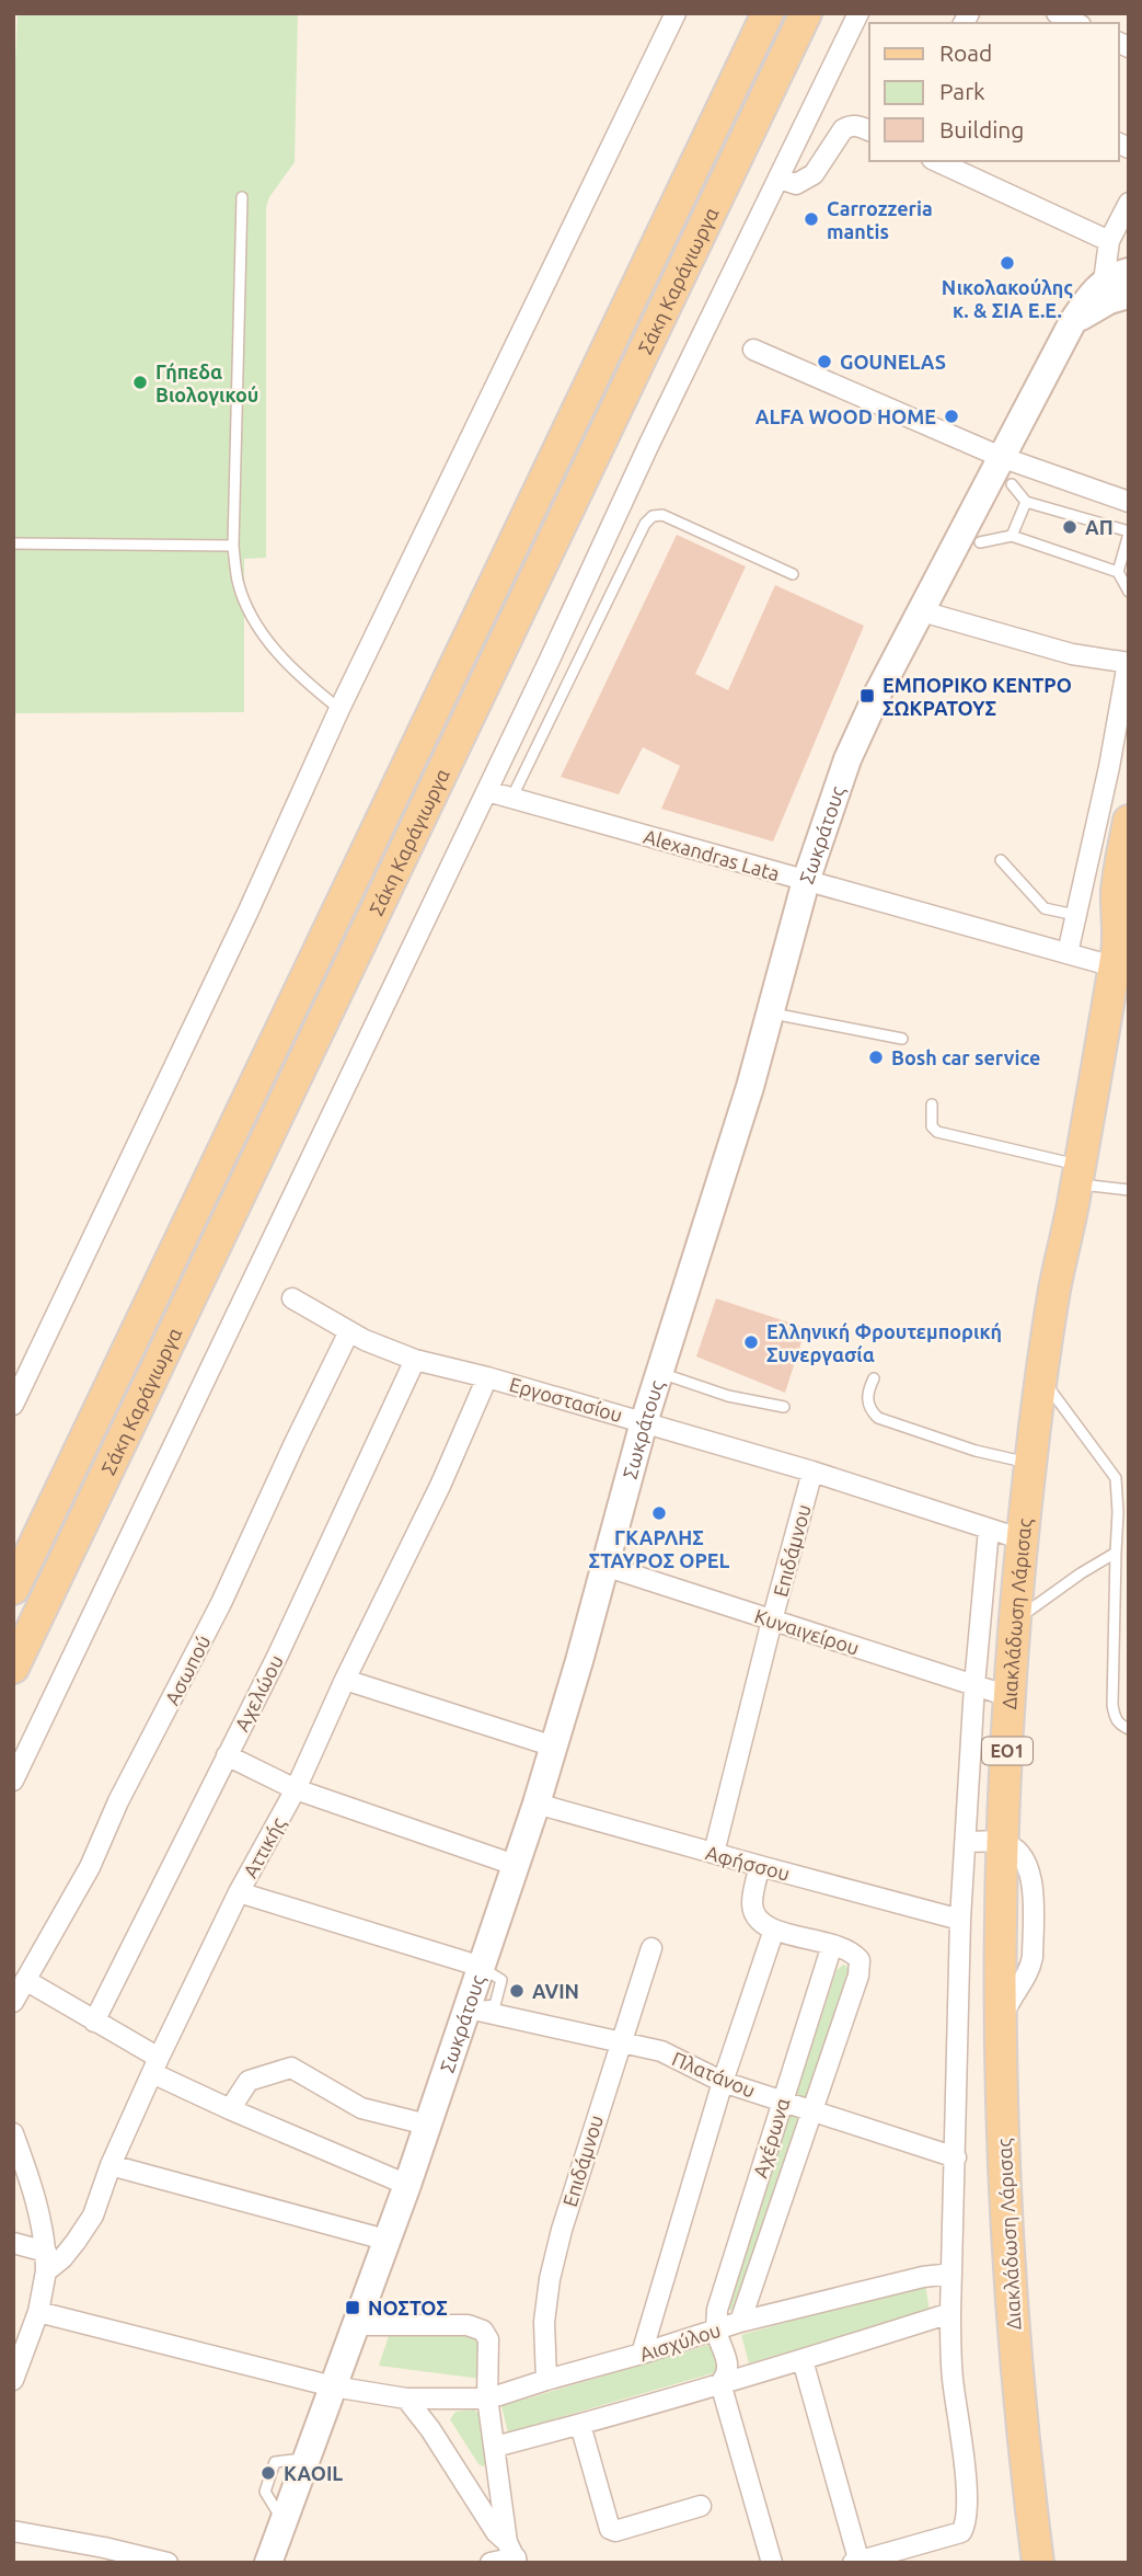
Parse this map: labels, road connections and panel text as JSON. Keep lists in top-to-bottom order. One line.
{"streets":{"main road":["Σάκη Καράγιωργα","Σωκράτους","Διακλάδωση Λάρισας","ΕΟ1"],"street":["Alexandras Lata","Εργοστασίου","Επιδάμνου","Κυναιγείρου","Ασωπού","Αχελώου","Αττικής","Αφήσσου","Πλατάνου","Αχέρωνα","Αισχύλου"]},"crossings":[["Σωκράτους","Alexandras Lata"],["Σωκράτους","Εργοστασίου"],["Σωκράτους","Κυναιγείρου"],["Σωκράτους","Αφήσσου"],["Σωκράτους","Πλατάνου"],["Σωκράτους","Αισχύλου"],["Alexandras Lata","Διακλάδωση Λάρισας"],["Εργοστασίου","Επιδάμνου"],["Εργοστασίου","Διακλάδωση Λάρισας"],["Εργοστασίου","Ασωπού"],["Εργοστασίου","Αχελώου"],["Εργοστασίου","Αττικής"],["Επιδάμνου","Κυναιγείρου"],["Επιδάμνου","Αφήσσου"],["Επιδάμνου","Πλατάνου"],["Επιδάμνου","Αισχύλου"],["Διακλάδωση Λάρισας","Κυναιγείρου"],["Πλατάνου","Αχέρωνα"],["Αχέρωνα","Αισχύλου"]],"places":{"other":["Carrozzeria mantis","Νικολακούλης κ. & ΣΙΑ Ε.Ε.","GOUNELAS","Γήπεδα Βιολογικού","ALFA WOOD HOME","ΑΠ","Bosh car service","Ελληνική Φρουτεμπορική Συνεργασία","ΓΚΑΡΛΗΣ ΣΤΑΥΡΟΣ OPEL","AVIN","KAOIL"],"transit":["ΕΜΠΟΡΙΚΟ ΚΕΝΤΡΟ ΣΩΚΡΑΤΟΥΣ","ΝΟΣΤΟΣ"]},"legend":["Road","Park","Building"]}
